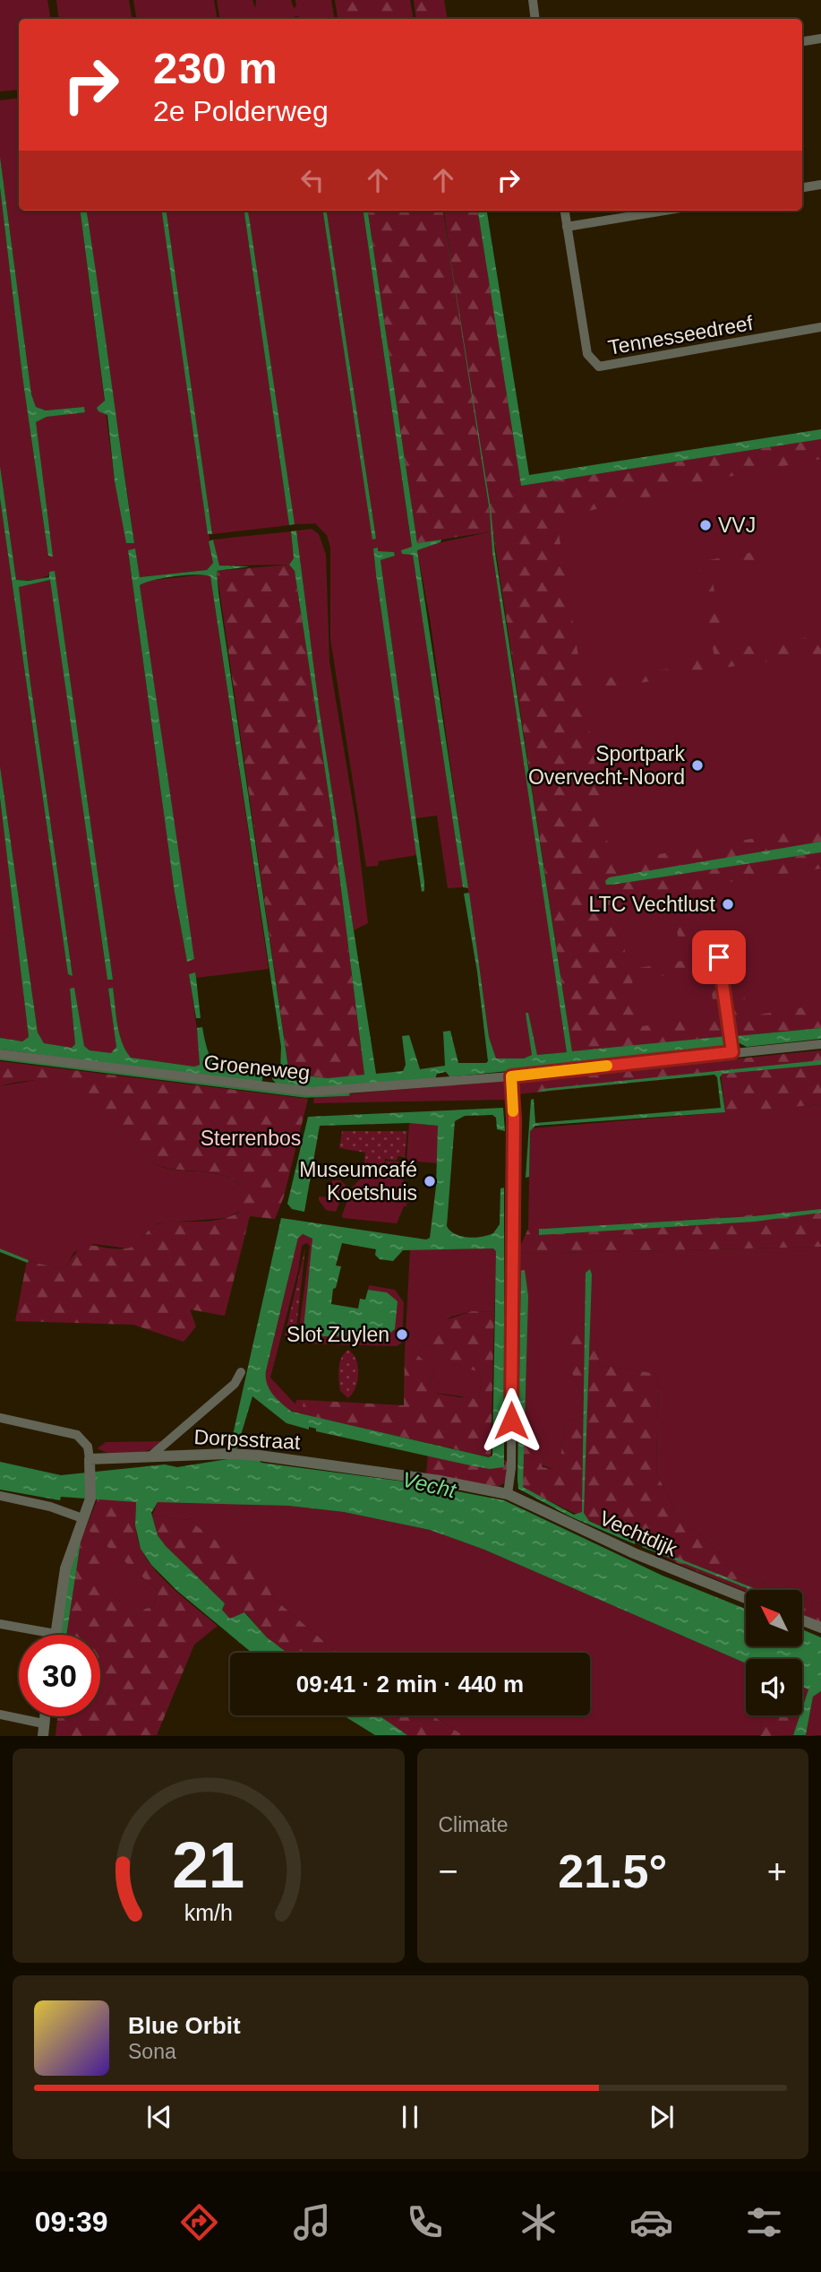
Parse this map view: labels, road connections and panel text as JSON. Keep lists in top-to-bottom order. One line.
{"streets":{"street":["Tennesseedreef","Groeneweg","Dorpsstraat","Vechtdijk"]},"crossings":[["Dorpsstraat","Vechtdijk"]],"water":["Vecht"],"parks":["Sterrenbos"],"places":["VVJ","Sportpark Overvecht-Noord","LTC Vechtlust","Museumcafé Koetshuis","Slot Zuylen"],"north":"top left","page":{"turn":["230 m","2e Polderweg"],"limit":"30","trip":"09:41 · 2 min · 440 m","tile":"Climate","heat":["−","21.5°","+"],"song":["Blue Orbit","Sona"],"tabs":"09:39","gauge":["21","km/h"]}}
